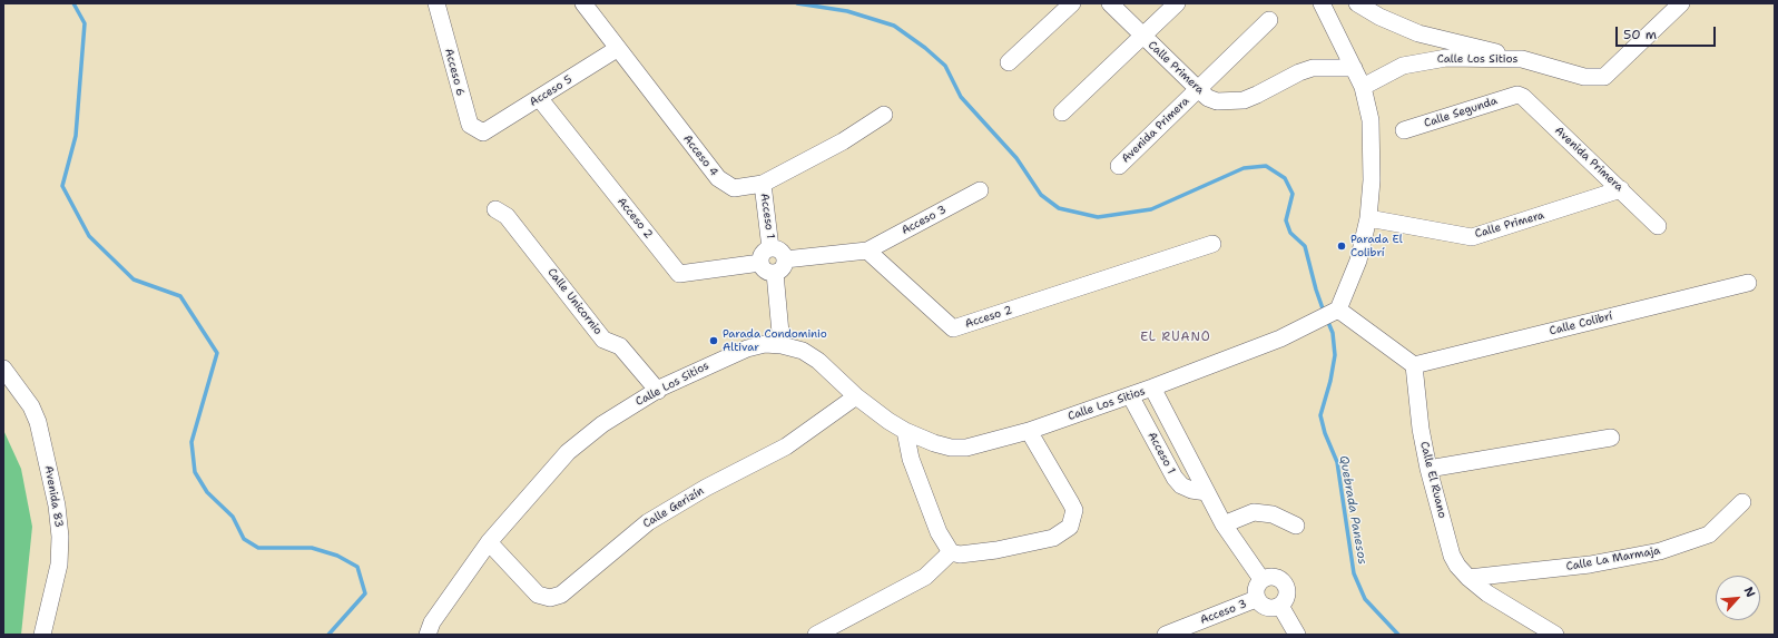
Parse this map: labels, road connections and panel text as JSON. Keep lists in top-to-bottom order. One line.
{"streets":{"street":["Calle Los Sitios","Calle Primera","Acceso 6","Acceso 5","Calle Segunda","Avenida Primera","Acceso 4","Acceso 1","Acceso 2","Acceso 3","Calle Unicornio","Calle Colibrí","Calle El Ruano","Avenida 83","Calle Gerizín","Calle La Marmaja"]},"crossings":[["Calle Los Sitios","Acceso 1"],["Calle Los Sitios","Calle Unicornio"],["Calle Los Sitios","Calle Gerizín"],["Calle Primera","Avenida Primera"],["Acceso 6","Acceso 5"],["Acceso 5","Acceso 4"],["Acceso 5","Acceso 2"],["Calle Segunda","Avenida Primera"],["Acceso 4","Acceso 1"],["Acceso 1","Acceso 2"],["Acceso 1","Acceso 3"],["Acceso 2","Acceso 3"],["Calle Colibrí","Calle El Ruano"],["Calle El Ruano","Calle La Marmaja"]],"districts":["EL RUANO"],"water":["Quebrada Panesos"],"places":["Parada El Colibrí","Parada Condominio Altivar"],"scale_bar":"50 m","north":"top right"}
